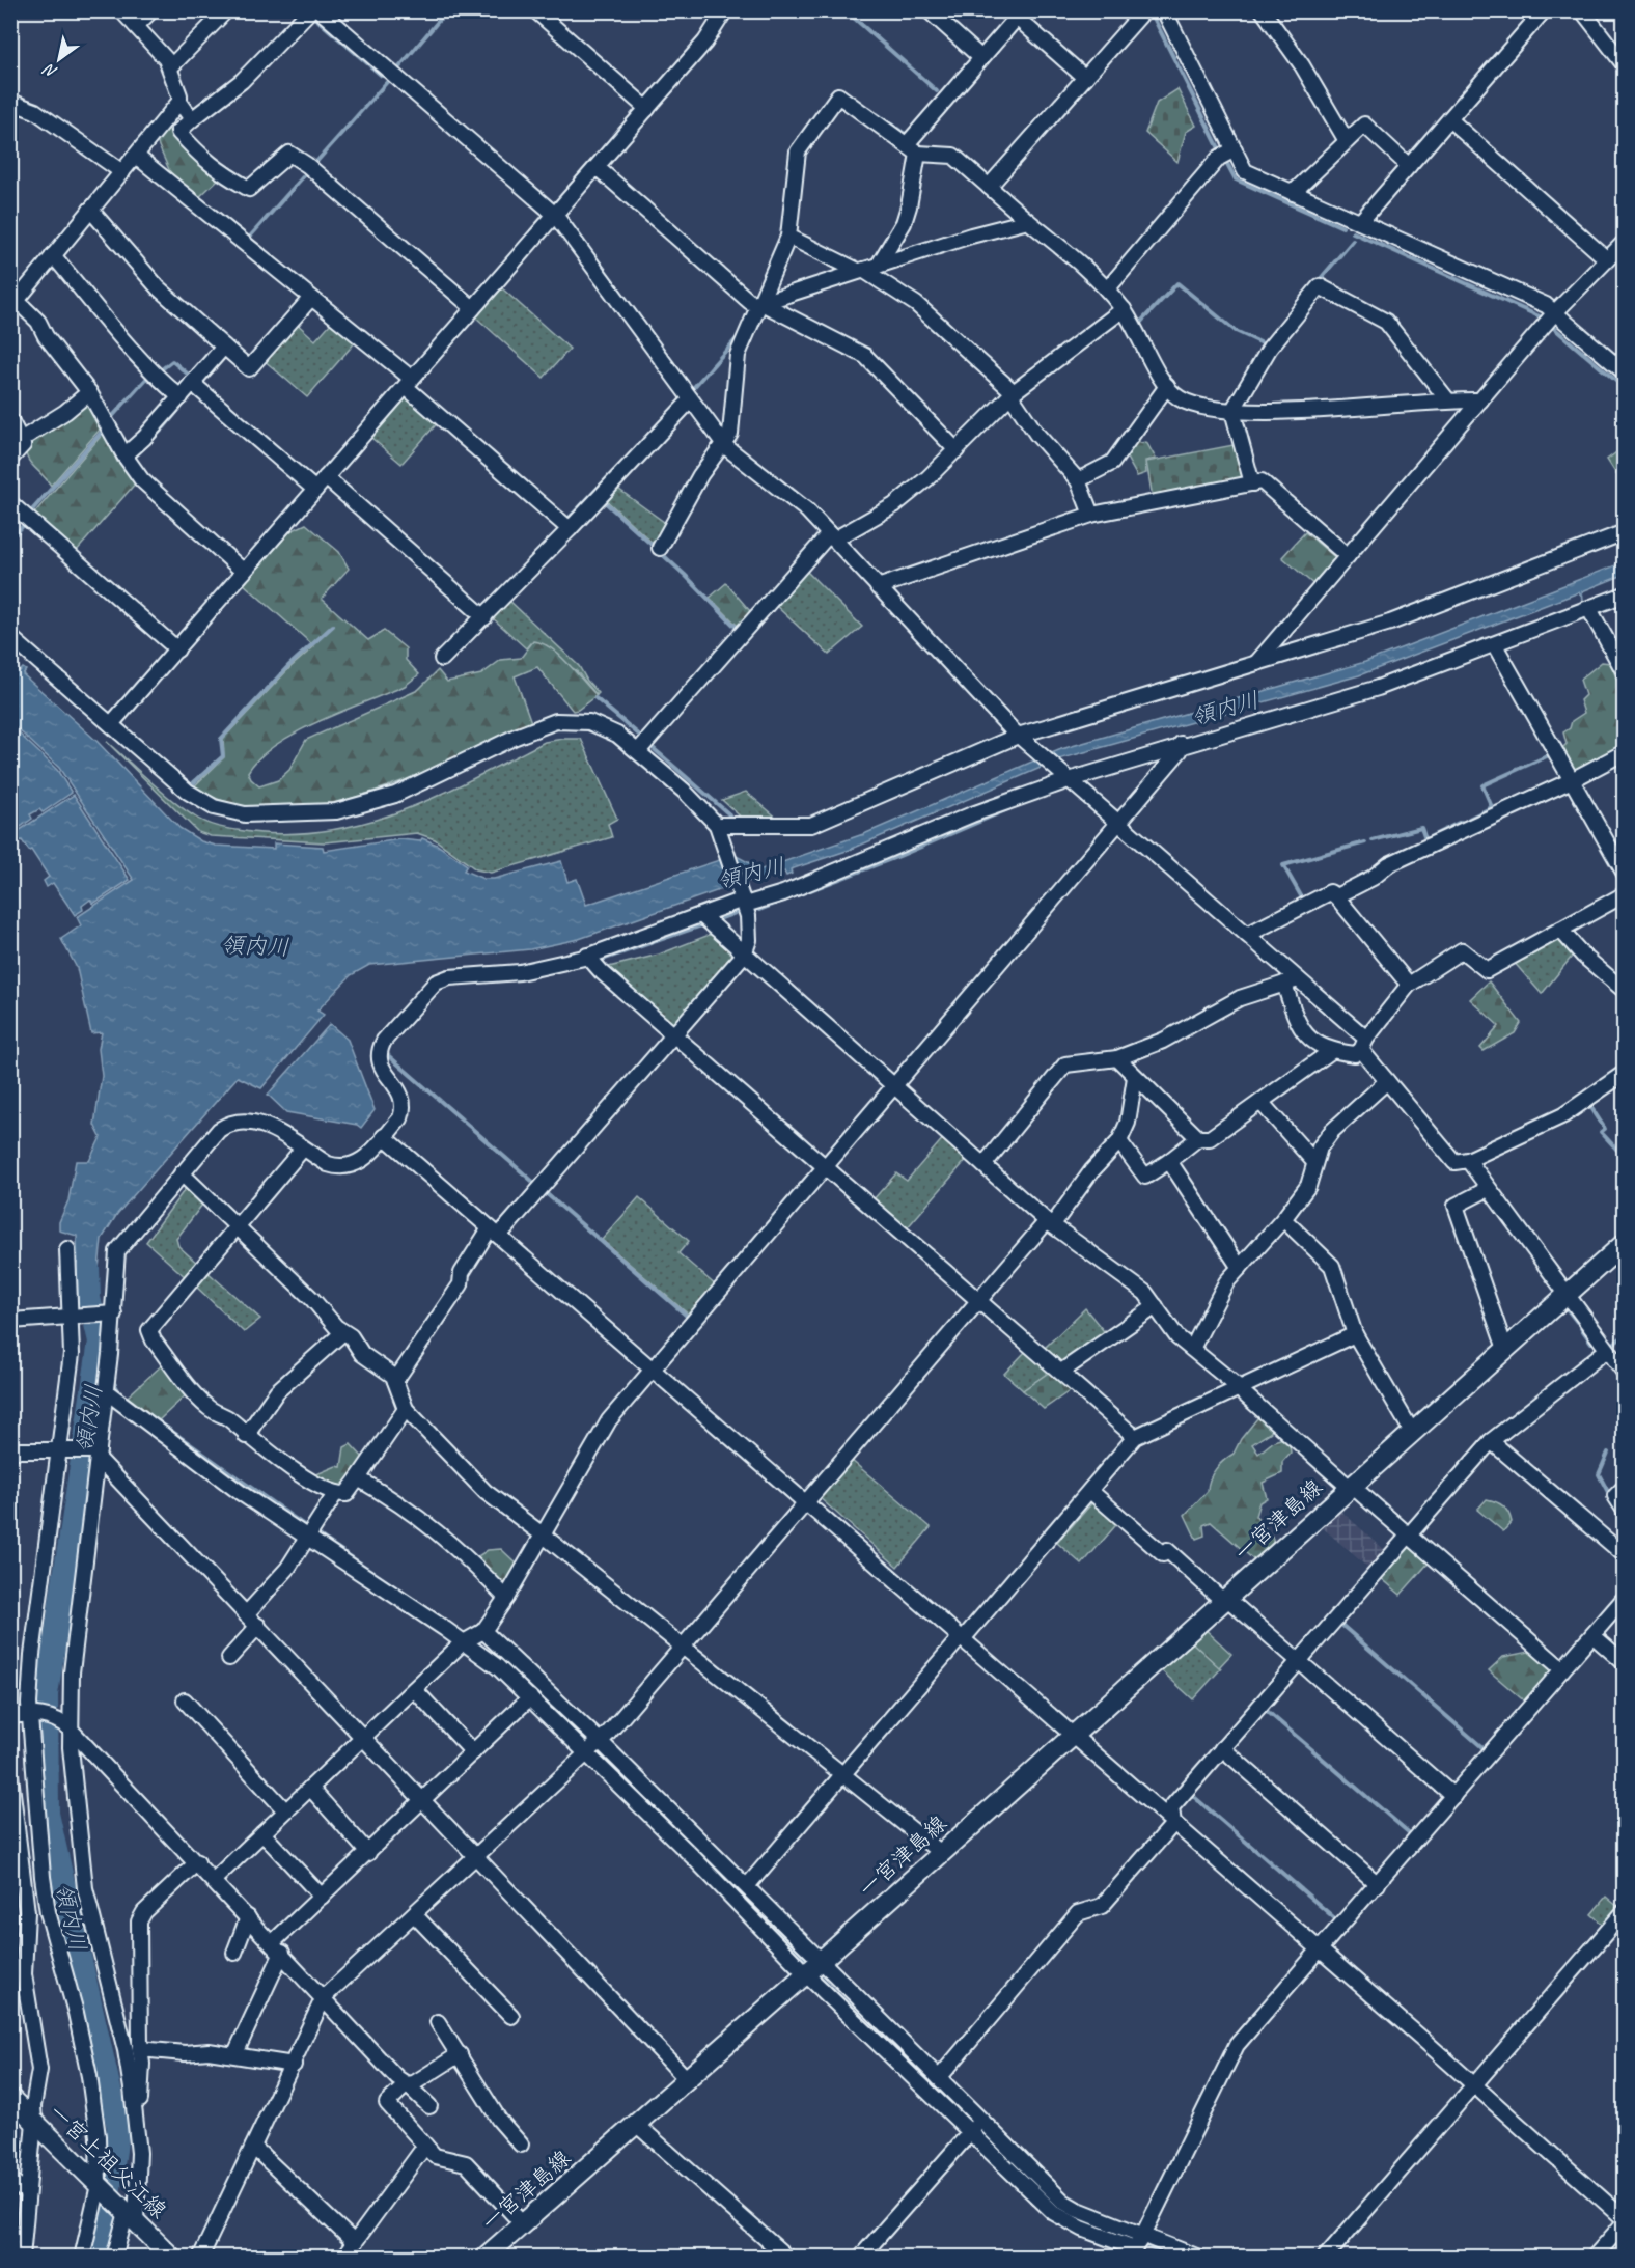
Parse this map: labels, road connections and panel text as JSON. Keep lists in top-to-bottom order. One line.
{"streets":{"main road":["一宮津島線","一宮上祖父江線"]},"water":["領内川"],"north":"bottom left"}
